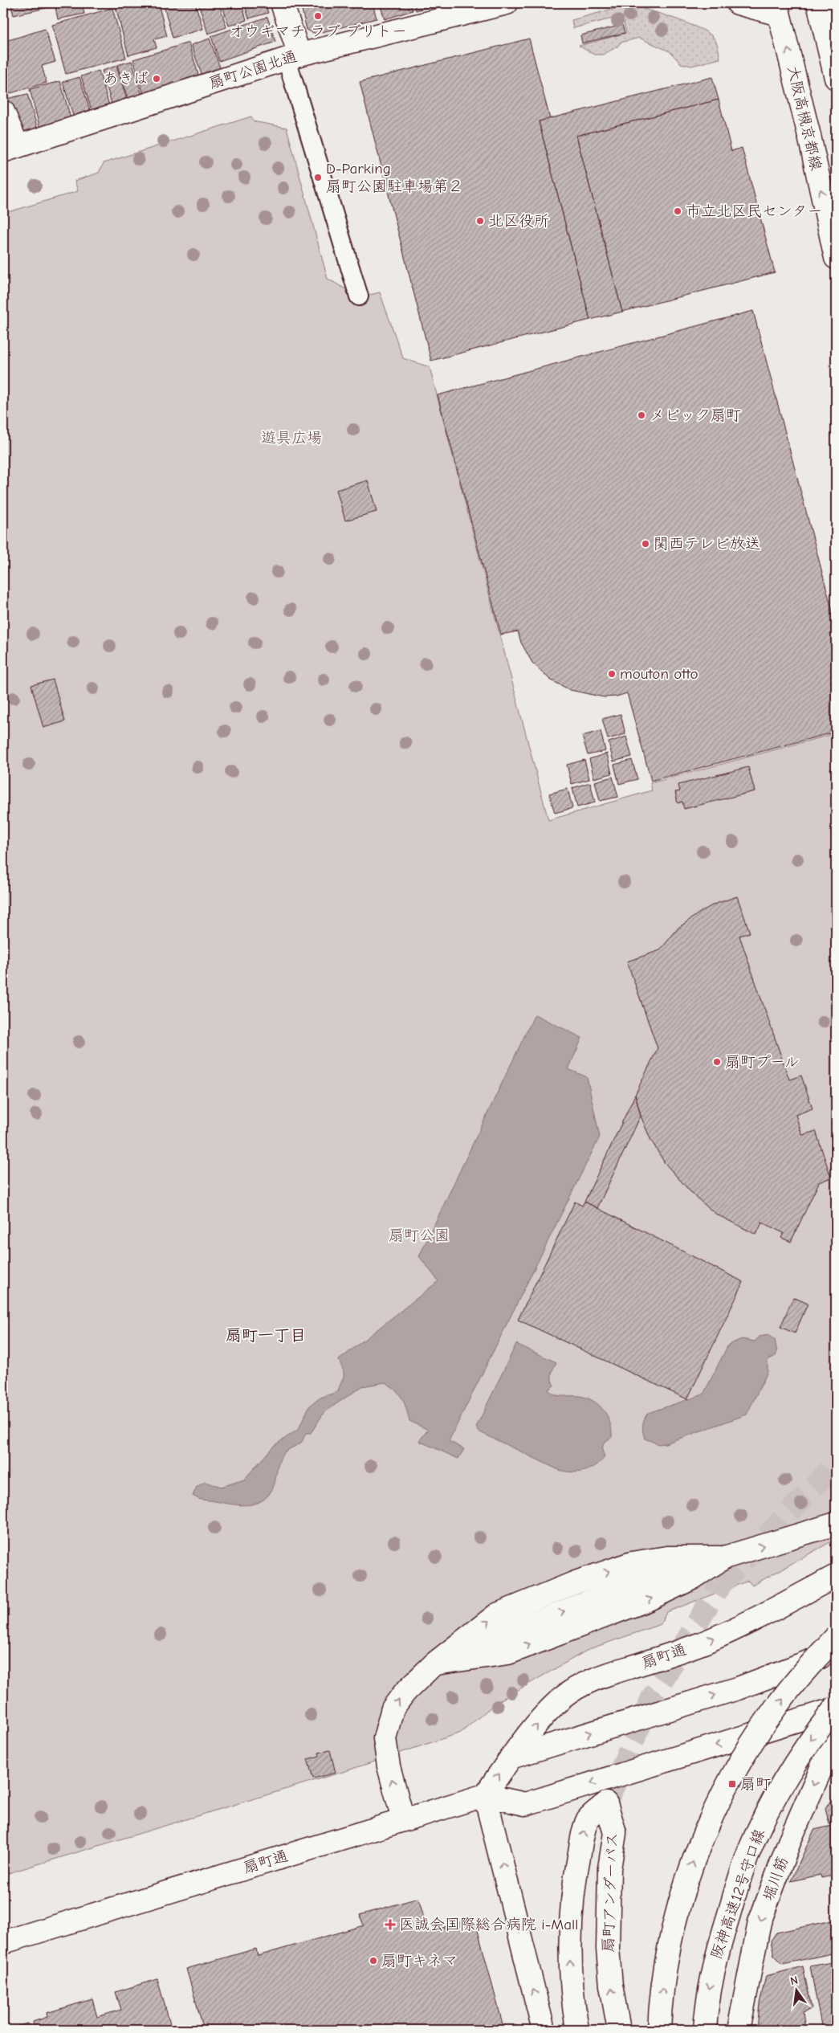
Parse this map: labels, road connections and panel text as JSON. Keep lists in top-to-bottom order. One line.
{"streets":{"main road":["扇町公園北通","大阪高槻京都線","扇町通","堀川筋","扇町アンダーパス","阪神高速12号守口線"]},"districts":["扇町一丁目"],"parks":["遊具広場","扇町公園"],"places":{"other":["オウギマチ ラブ ブリトー","あきば","D-Parking 扇町公園駐車場第２","市立北区民センター","北区役所","メビック扇町","関西テレビ放送","mouton otto","扇町プール","扇町キネマ"],"transit":["扇町"],"health":["医誠会国際総合病院 i-Mall"]},"north":"top"}
